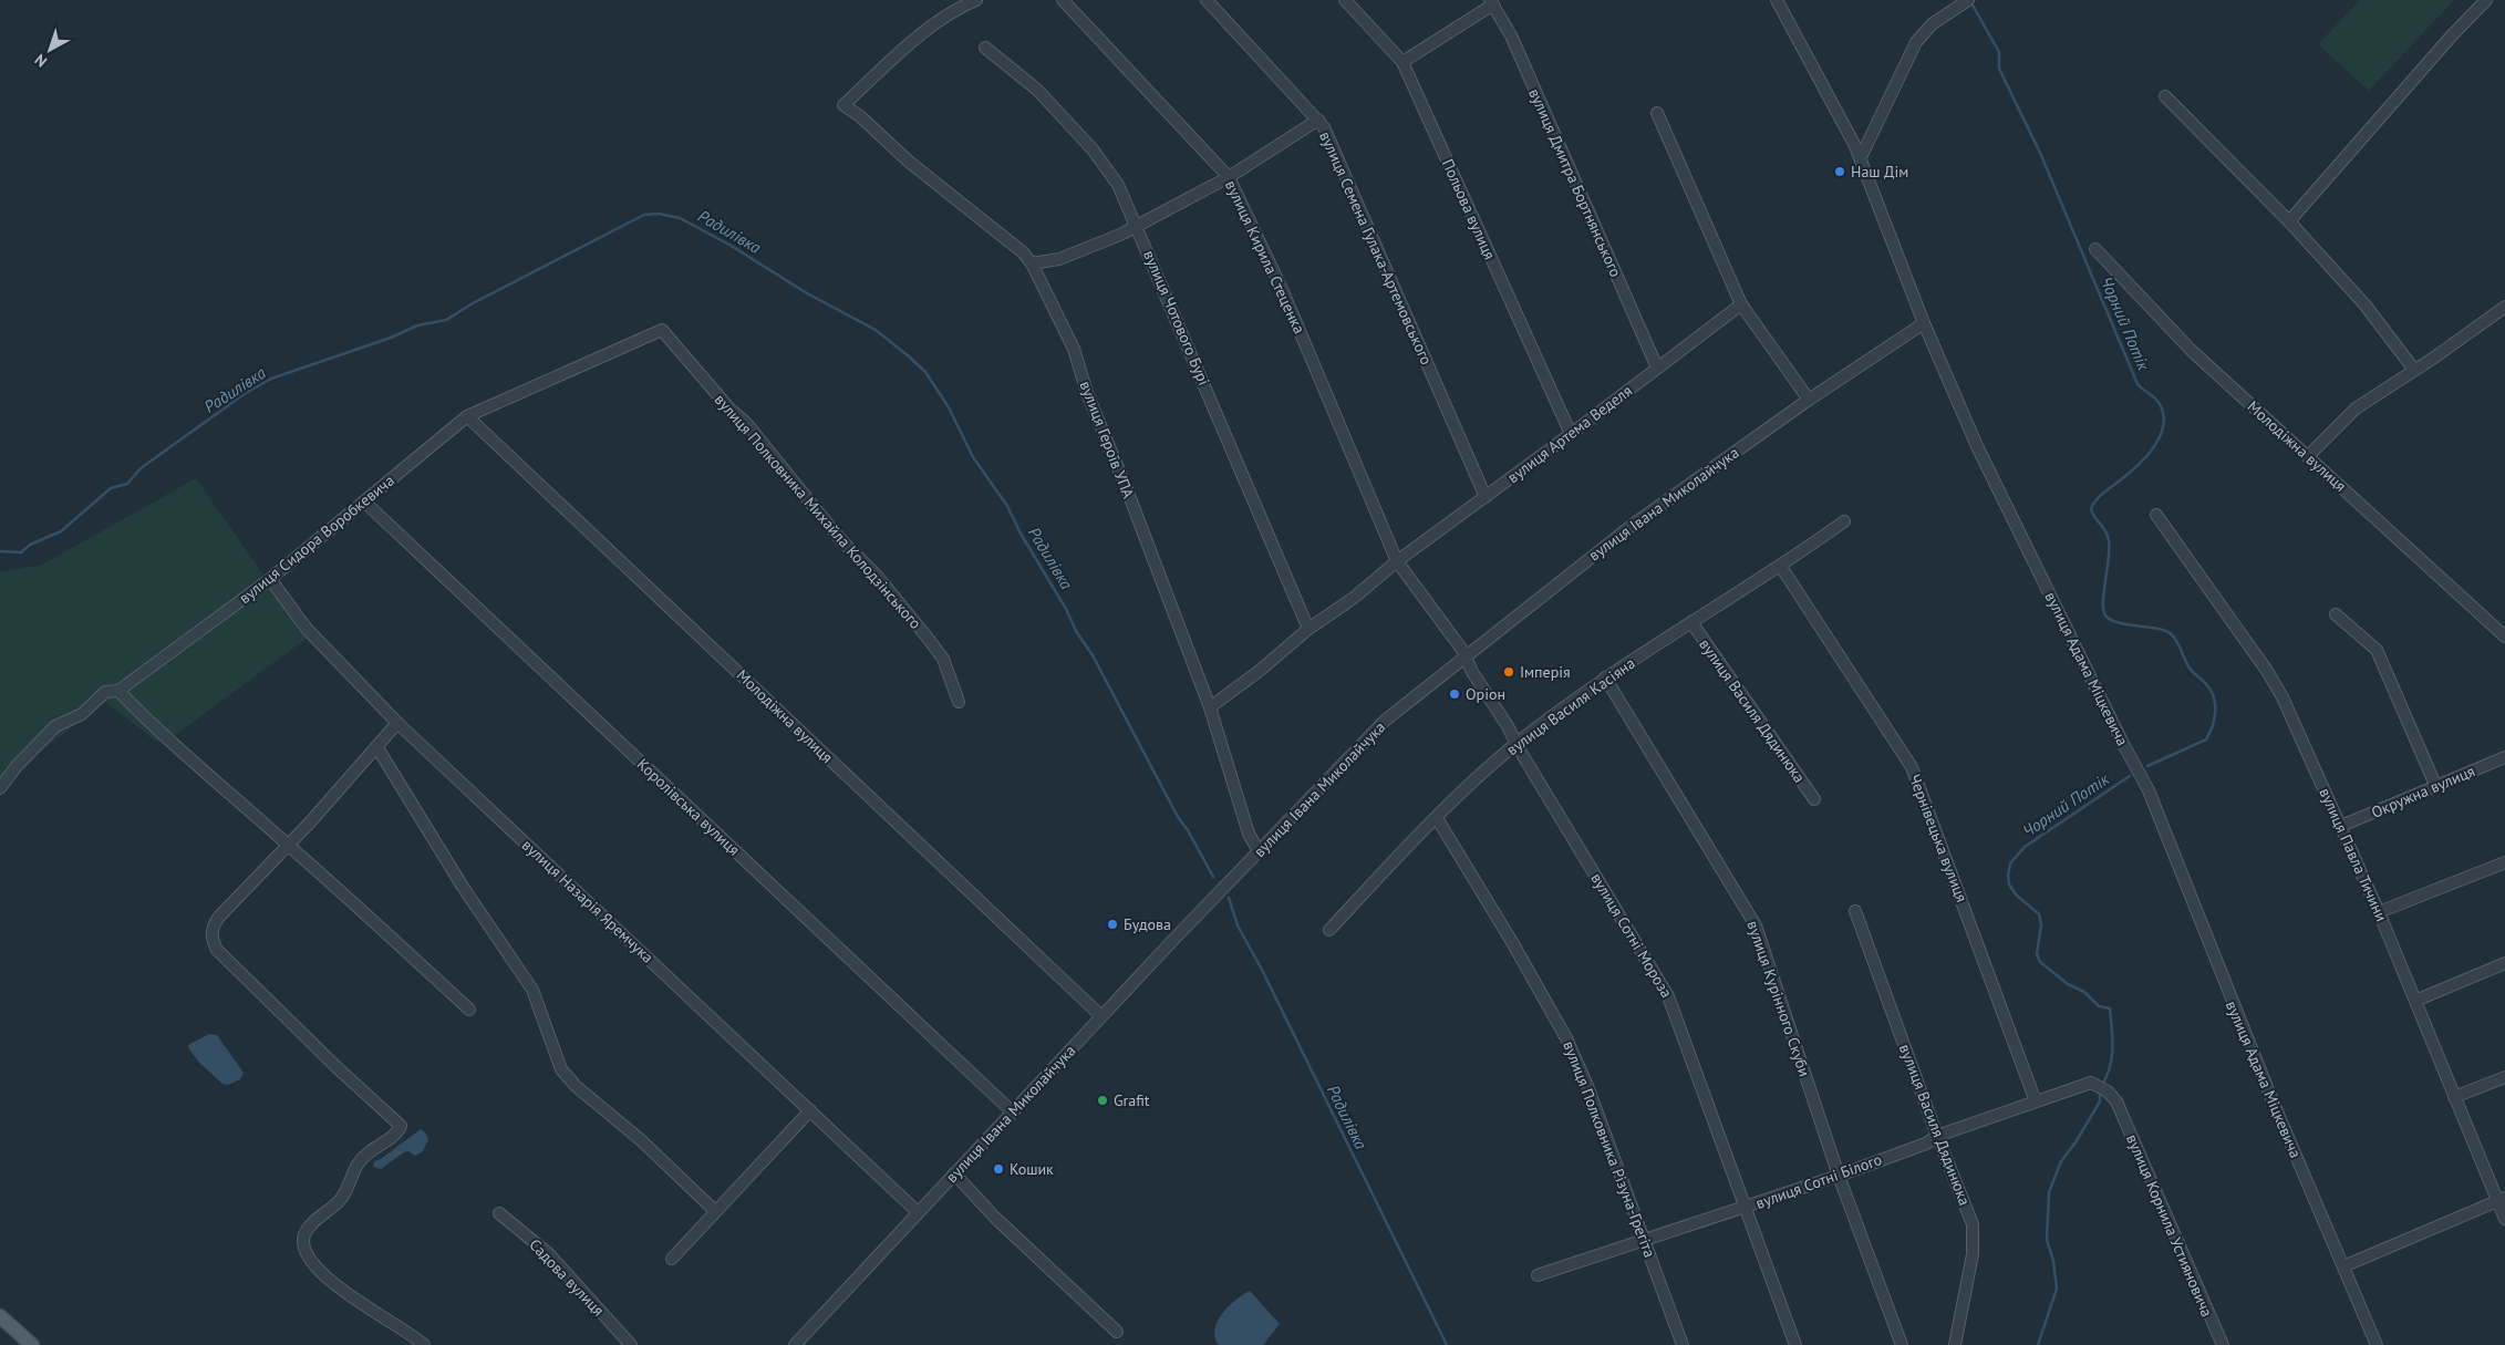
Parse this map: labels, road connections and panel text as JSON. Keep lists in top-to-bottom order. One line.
{"streets":{"street":["вулиця Дмитра Бортнянського","Польова вулиця","вулиця Семена Гулака-Артемовського","вулиця Кирила Стеценка","вулиця Чотового Бурі","вулиця Артема Веделя","вулиця Героїв УПА","Молодіжна вулиця","вулиця Івана Миколайчука","вулиця Полковника Михайла Колодзінського","вулиця Сидора Воробкевича","вулиця Адама Міцкевича","вулиця Василя Касіяна","вулиця Василя Дядинюка","Окружна вулиця","Королівська вулиця","Чернівецька вулиця","вулиця Павла Тичини","вулиця Назарія Яремчука","вулиця Сотні Мороза","вулиця Курінного Скуби","вулиця Полковника Різуна-Грегіта","вулиця Сотні Білого","вулиця Корнила Устияновича","Садова вулиця"]},"crossings":[["вулиця Дмитра Бортнянського","вулиця Артема Веделя"],["Польова вулиця","вулиця Артема Веделя"],["вулиця Семена Гулака-Артемовського","вулиця Артема Веделя"],["вулиця Кирила Стеценка","вулиця Артема Веделя"],["вулиця Кирила Стеценка","вулиця Сотні Мороза"],["вулиця Чотового Бурі","вулиця Артема Веделя"],["вулиця Артема Веделя","вулиця Героїв УПА"],["вулиця Артема Веделя","вулиця Сотні Мороза"],["вулиця Героїв УПА","вулиця Івана Миколайчука"],["Молодіжна вулиця","вулиця Івана Миколайчука"],["Молодіжна вулиця","вулиця Сидора Воробкевича"],["вулиця Івана Миколайчука","вулиця Адама Міцкевича"],["вулиця Івана Миколайчука","Королівська вулиця"],["вулиця Івана Миколайчука","вулиця Назарія Яремчука"],["вулиця Івана Миколайчука","вулиця Сотні Мороза"],["вулиця Полковника Михайла Колодзінського","вулиця Сидора Воробкевича"],["вулиця Сидора Воробкевича","Королівська вулиця"],["вулиця Сидора Воробкевича","вулиця Назарія Яремчука"],["вулиця Василя Касіяна","вулиця Василя Дядинюка"],["вулиця Василя Касіяна","Чернівецька вулиця"],["вулиця Василя Касіяна","вулиця Сотні Мороза"],["вулиця Василя Касіяна","вулиця Курінного Скуби"],["вулиця Василя Касіяна","вулиця Полковника Різуна-Грегіта"],["вулиця Василя Дядинюка","вулиця Сотні Білого"],["Окружна вулиця","вулиця Павла Тичини"],["Чернівецька вулиця","вулиця Сотні Білого"],["вулиця Сотні Мороза","вулиця Сотні Білого"],["вулиця Курінного Скуби","вулиця Сотні Білого"],["вулиця Полковника Різуна-Грегіта","вулиця Сотні Білого"],["вулиця Сотні Білого","вулиця Корнила Устияновича"]],"water":["Радилівка","Чорний Потік"],"places":["Наш Дім","Імперія","Оріон","Будова","Grafit","Кошик"],"north":"bottom left"}
